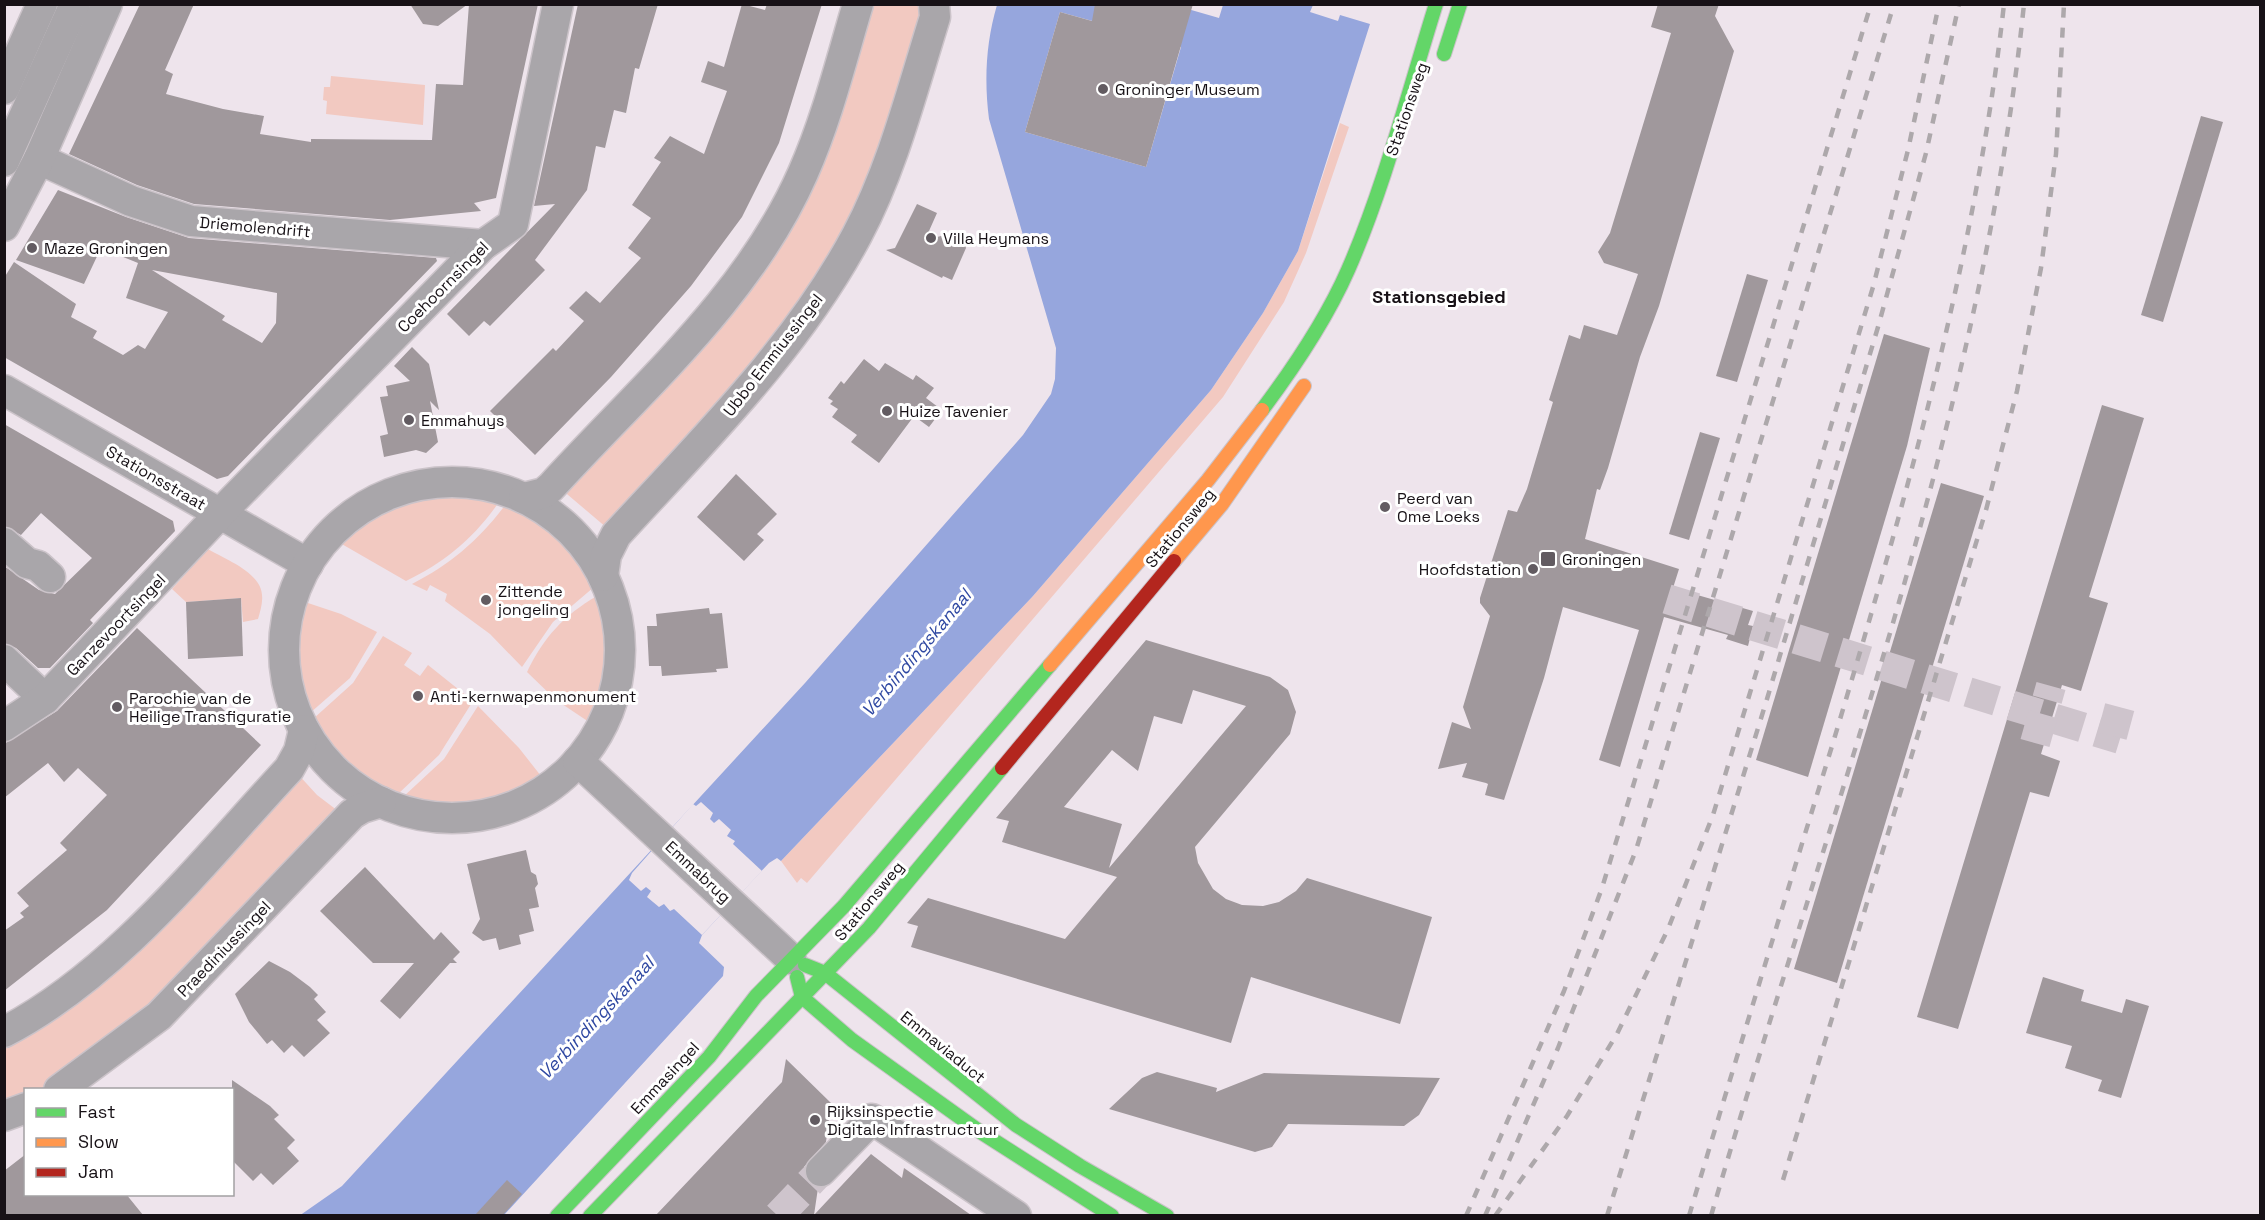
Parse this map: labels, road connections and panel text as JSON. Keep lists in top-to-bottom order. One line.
{"streets":{"main road":["Stationsweg","Emmabrug","Emmaviaduct","Emmasingel"],"street":["Driemolendrift","Coehoornsingel","Ubbo Emmiussingel","Stationsstraat","Ganzevoortsingel","Praediniussingel"]},"crossings":[["Stationsweg","Emmabrug"],["Stationsweg","Emmaviaduct"],["Stationsweg","Emmasingel"],["Driemolendrift","Coehoornsingel"],["Coehoornsingel","Stationsstraat"],["Coehoornsingel","Ganzevoortsingel"],["Stationsstraat","Ganzevoortsingel"],["Emmabrug","Emmaviaduct"],["Emmabrug","Emmasingel"]],"districts":["Stationsgebied"],"water":["Verbindingskanaal"],"places":{"other":["Groninger Museum","Villa Heymans","Maze Groningen","Huize Tavenier","Emmahuys","Peerd van Ome Loeks","Hoofdstation","Zittende jongeling","Anti-kernwapenmonument","Parochie van de Heilige Transfiguratie","Rijksinspectie Digitale Infrastructuur"],"transit":["Groningen"]},"legend":["Fast","Slow","Jam"]}
